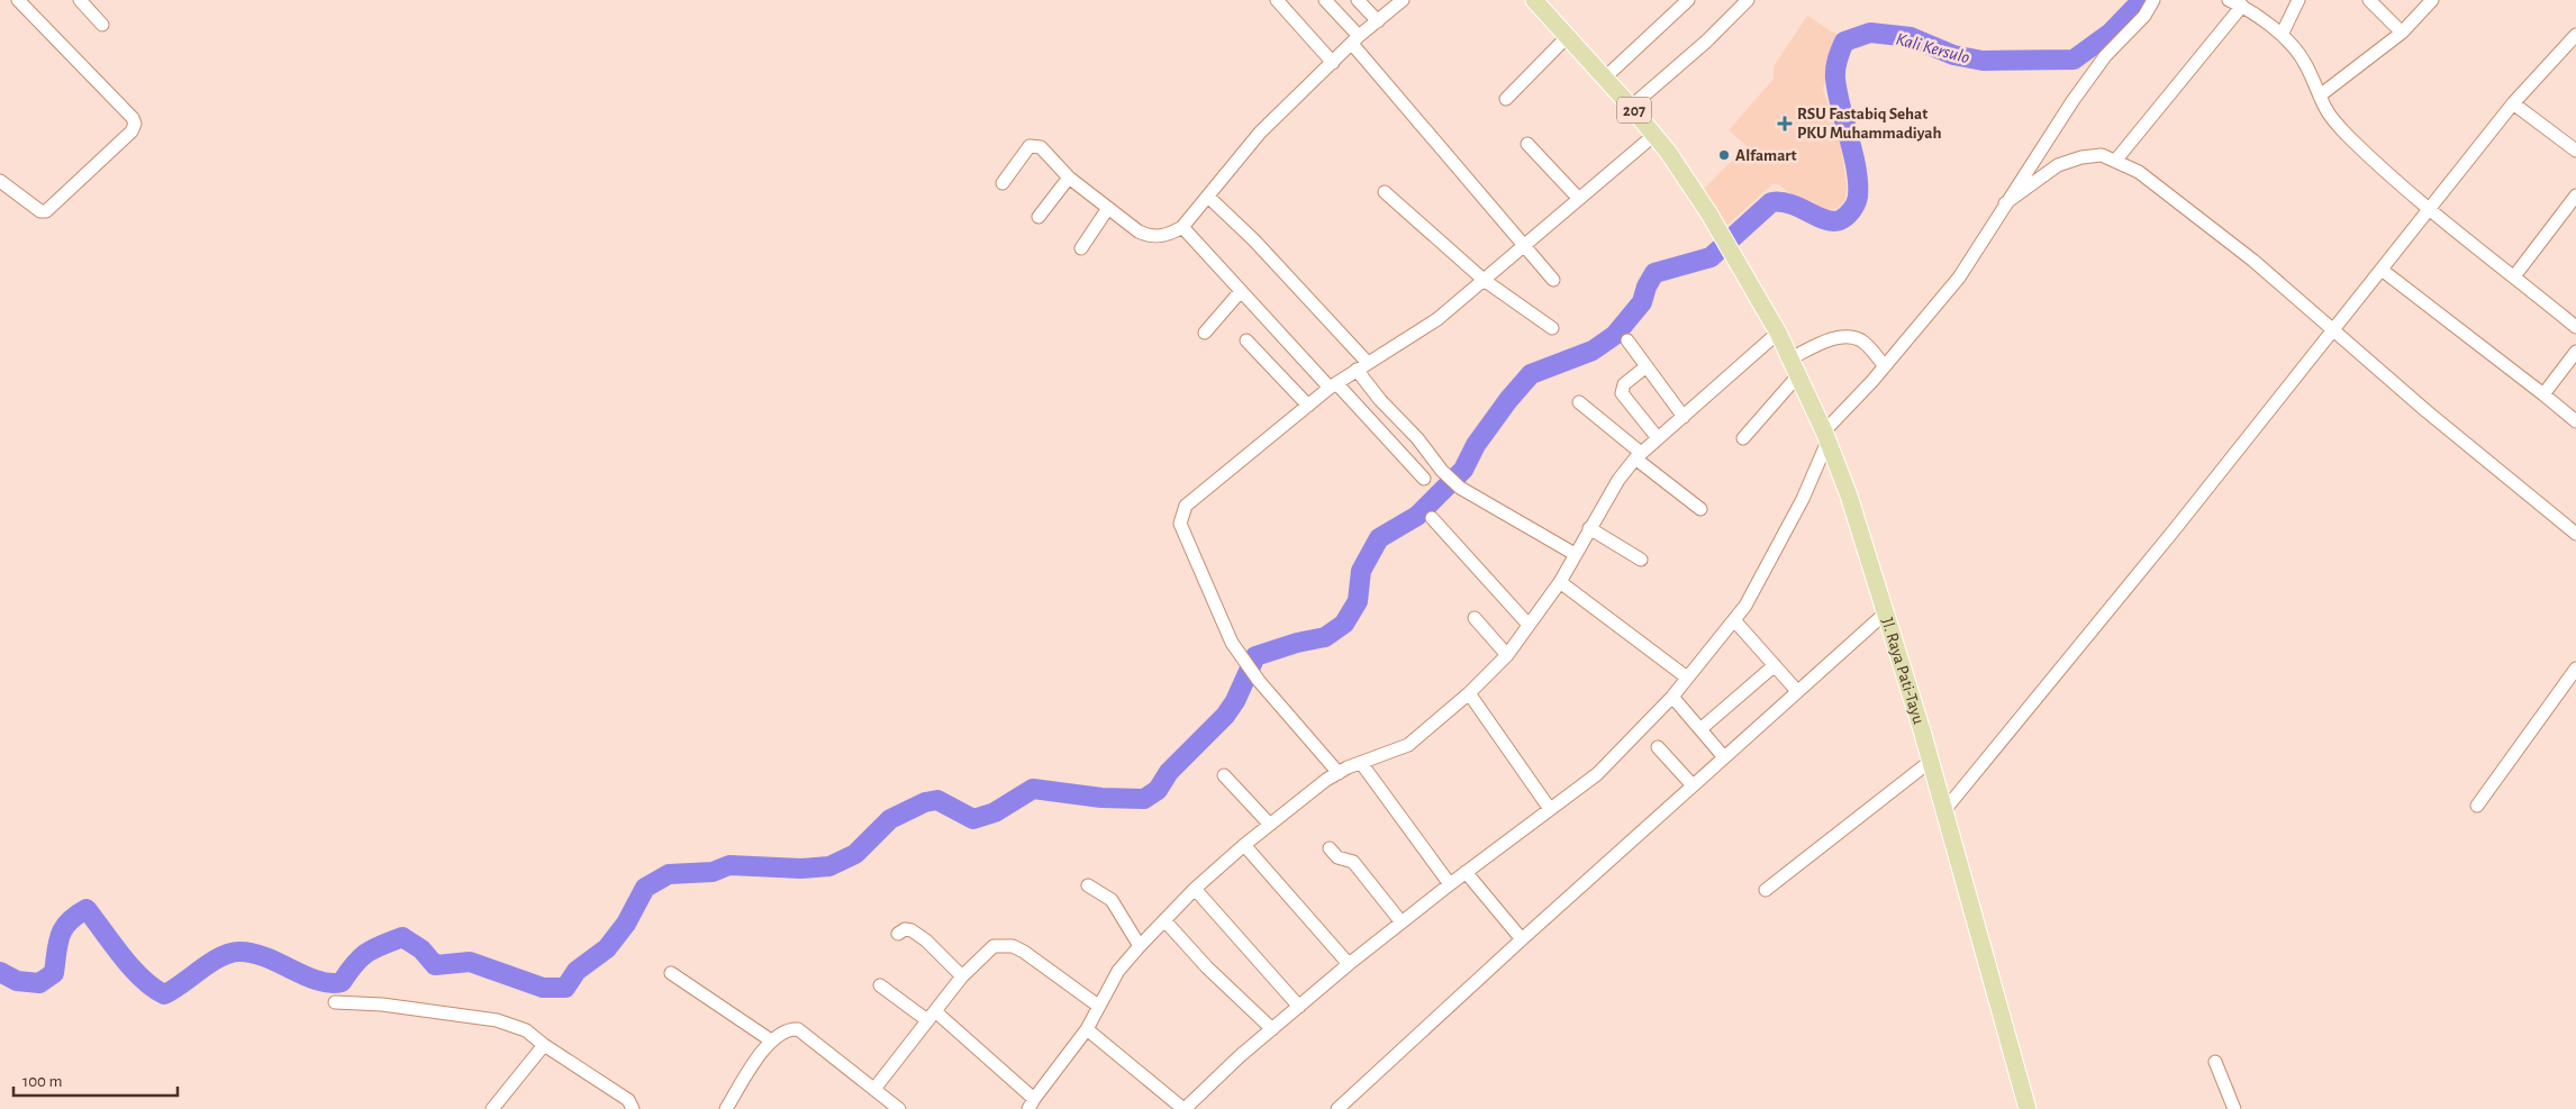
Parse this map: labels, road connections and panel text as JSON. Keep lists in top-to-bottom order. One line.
{"streets":{"main road":["207","Jl. Raya Pati-Tayu"]},"crossings":[["207","Jl. Raya Pati-Tayu"]],"water":["Kali Kersulo"],"places":{"health":["RSU Fastabiq Sehat PKU Muhammadiyah"],"other":["Alfamart"]},"scale_bar":"100 m"}
